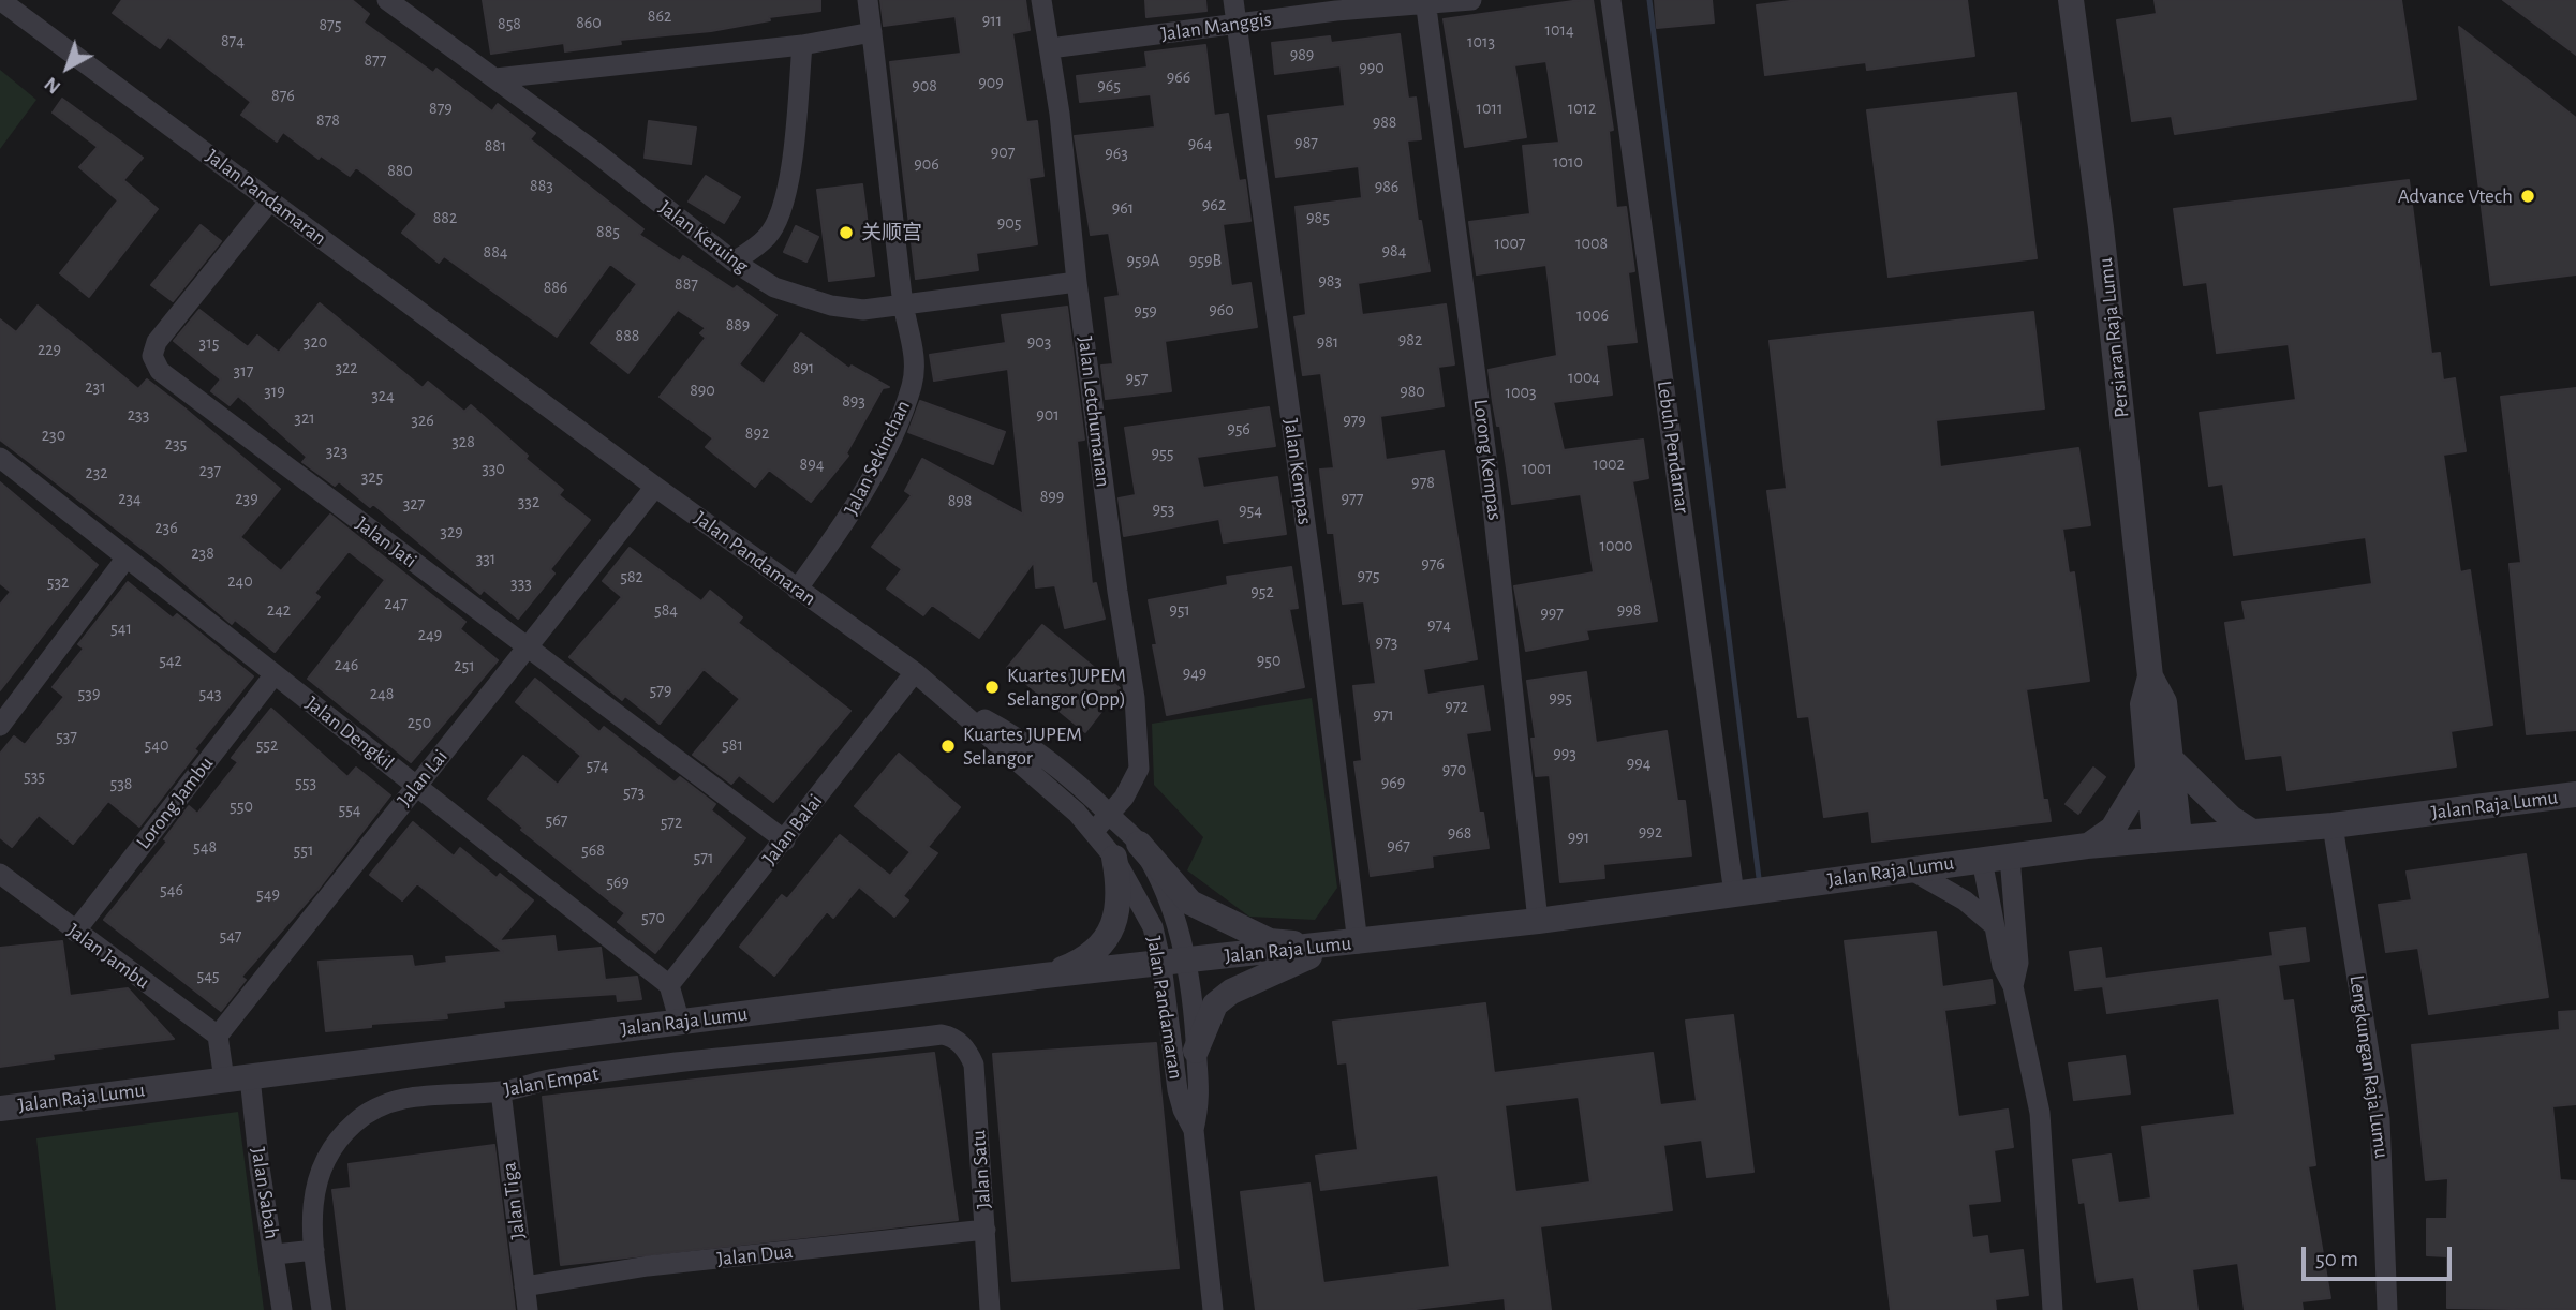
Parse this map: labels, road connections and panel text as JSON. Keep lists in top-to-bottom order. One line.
{"streets":{"street":["Jalan Manggis","Jalan Pandamaran","Jalan Keruing","Persiaran Raja Lumu","Jalan Letchumanan","Lebuh Pendamar","Jalan Sekinchan","Lorong Kempas","Jalan Kempas","Jalan Jati","Jalan Dengkil","Jalan Lai","Lorong Jambu","Jalan Raja Lumu","Jalan Balai","Jalan Jambu","Lengkungan Raja Lumu","Jalan Empat","Jalan Satu","Jalan Sabah","Jalan Tiga","Jalan Dua"]},"crossings":[["Jalan Manggis","Jalan Letchumanan"],["Jalan Manggis","Lorong Kempas"],["Jalan Manggis","Jalan Kempas"],["Jalan Pandamaran","Jalan Letchumanan"],["Jalan Pandamaran","Jalan Sekinchan"],["Jalan Pandamaran","Jalan Jati"],["Jalan Pandamaran","Jalan Lai"],["Jalan Pandamaran","Jalan Raja Lumu"],["Jalan Pandamaran","Jalan Balai"],["Jalan Keruing","Jalan Letchumanan"],["Jalan Keruing","Jalan Sekinchan"],["Persiaran Raja Lumu","Jalan Raja Lumu"],["Lebuh Pendamar","Jalan Raja Lumu"],["Lorong Kempas","Jalan Raja Lumu"],["Jalan Kempas","Jalan Raja Lumu"],["Jalan Jati","Jalan Lai"],["Jalan Jati","Jalan Balai"],["Jalan Dengkil","Jalan Lai"],["Jalan Dengkil","Lorong Jambu"],["Jalan Dengkil","Jalan Balai"],["Jalan Lai","Jalan Jambu"],["Lorong Jambu","Jalan Jambu"],["Jalan Raja Lumu","Lengkungan Raja Lumu"],["Jalan Raja Lumu","Jalan Sabah"],["Jalan Empat","Jalan Satu"],["Jalan Empat","Jalan Tiga"],["Jalan Satu","Jalan Dua"],["Jalan Tiga","Jalan Dua"]],"places":["Advance Vtech","关顺宫","Kuartes JUPEM Selangor (Opp)","Kuartes JUPEM Selangor"],"house_numbers":["862","911","860","858","875","1014","874","1013","989","877","990","966","909","908","965","876","879","1011","1012","878","988","987","964","881","907","963","1010","906","880","883","986","962","961","882","985","905","885","1007","1008","984","884","959A","959B","983","887","886","960","959","1006","889","888","982","320","903","981","315","229","322","891","317","1004","957","231","890","319","980","1003","324","893","233","901","321","326","979","956","892","230","328","235","323","955","894","1002","330","1001","237","232","325","978","899","234","239","977","898","332","327","953","954","236","329","1000","238","331","976","975","582","240","532","333","952","247","242","584","951","998","997","974","541","249","973","542","950","246","251","949","579","539","543","248","995","972","971","250","537","540","552","581","993","994","574","970","535","553","969","538","573","550","554","567","572","992","968","991","967","548","551","568","571","569","546","549","570","547","545"],"scale_bar":"50 m","north":"bottom left"}
